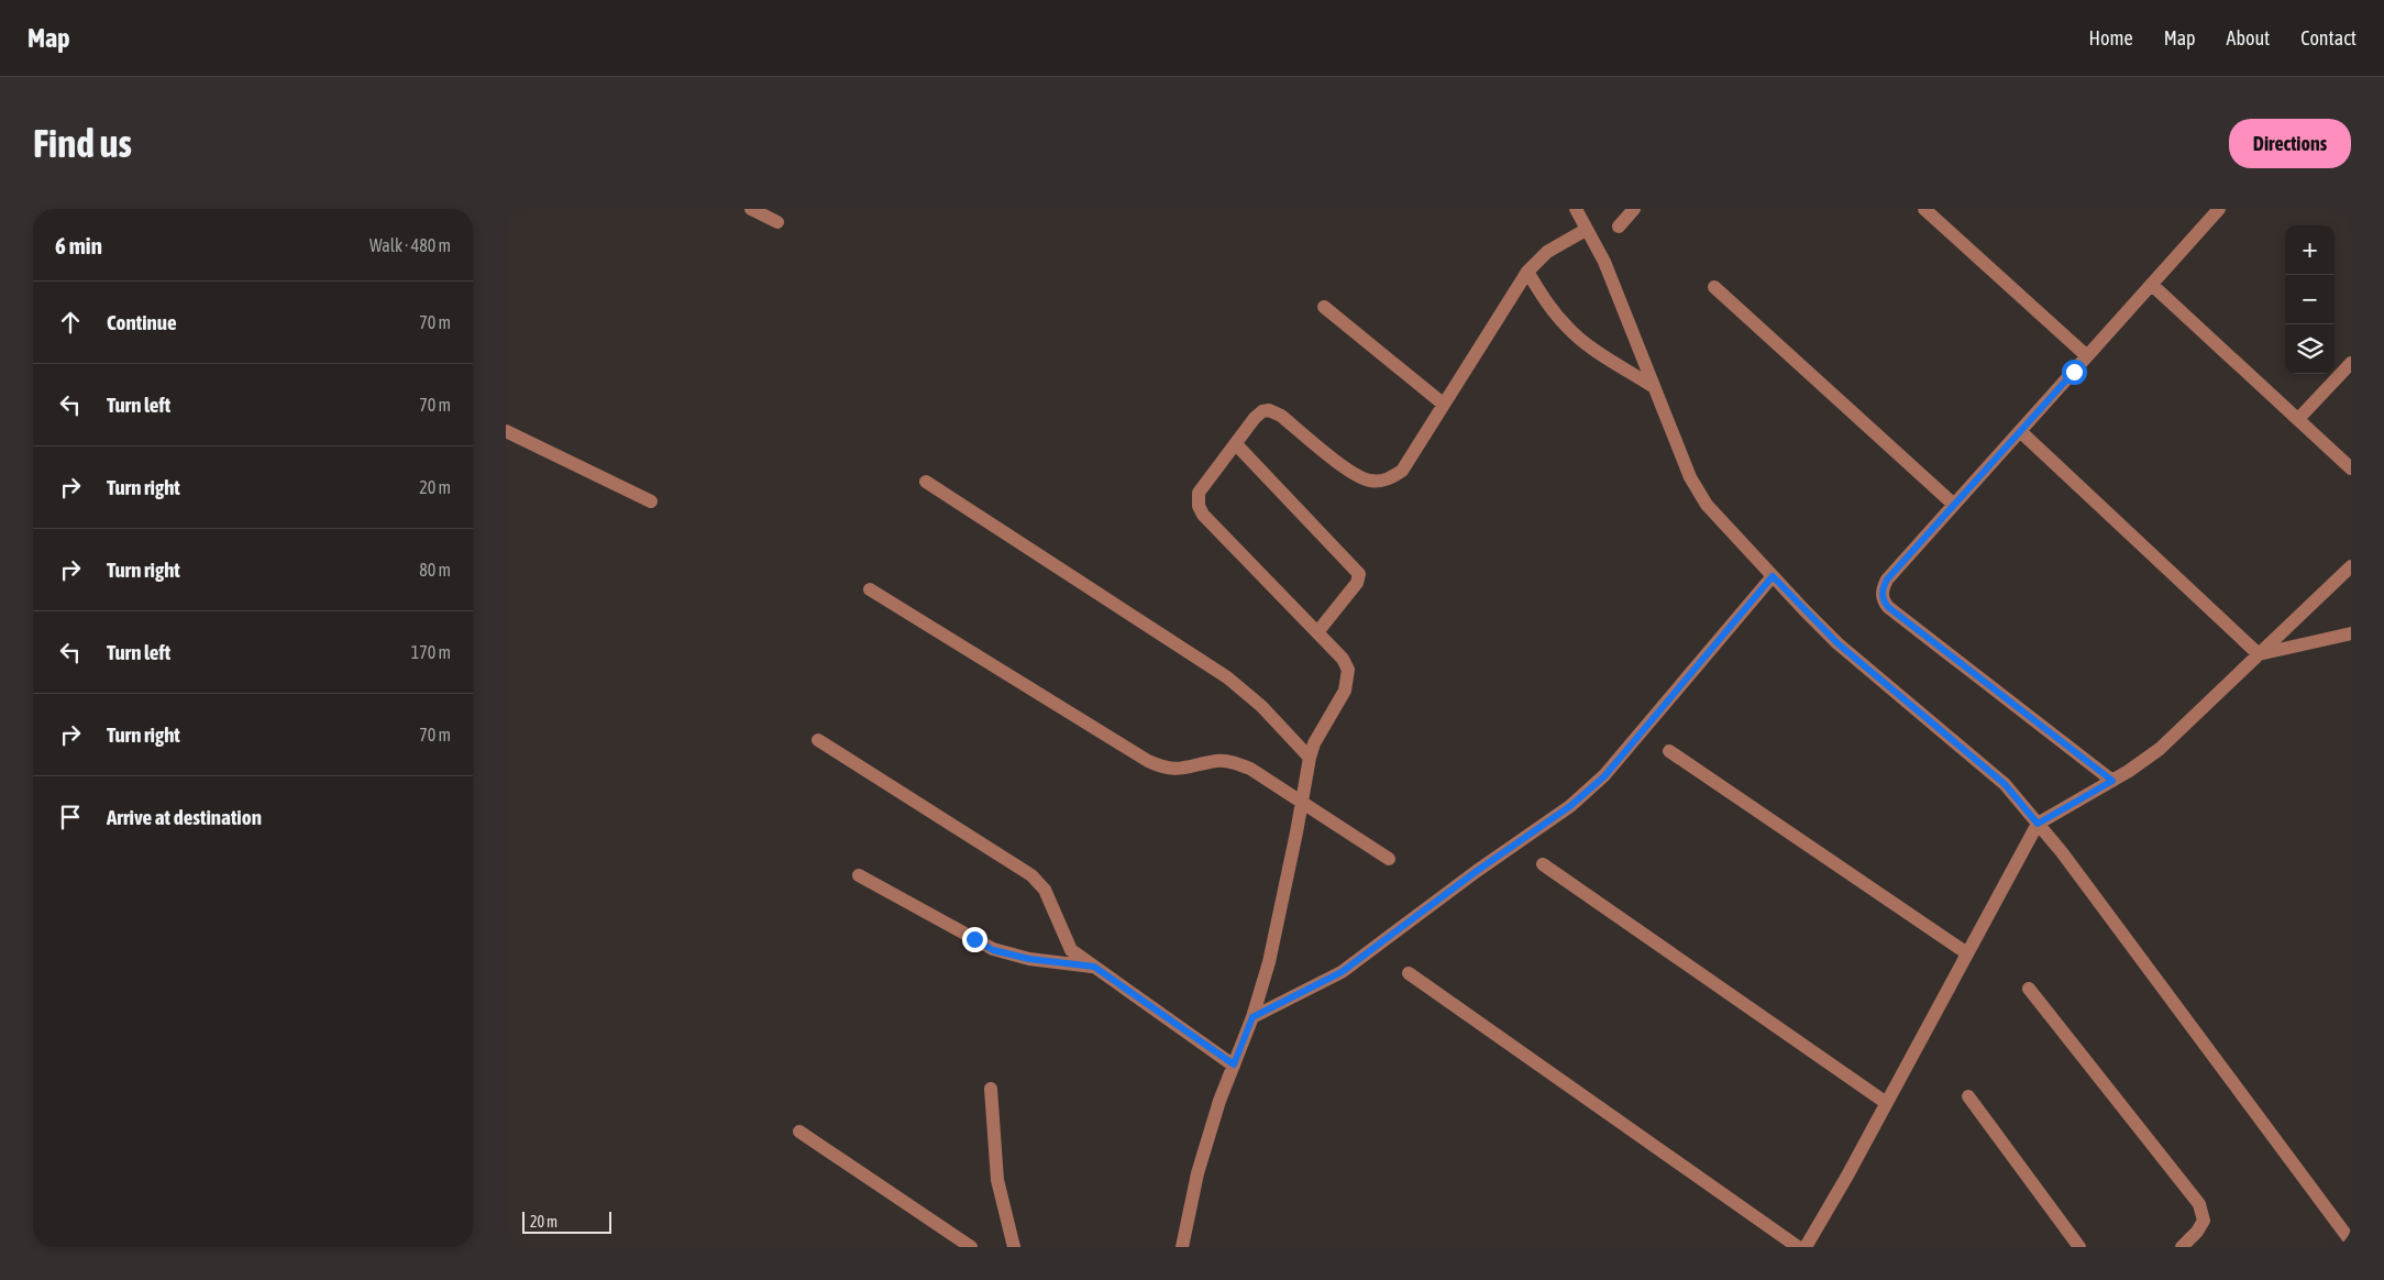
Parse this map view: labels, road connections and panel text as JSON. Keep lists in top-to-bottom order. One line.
{"scale_bar":"20 m","page":{"header":"Map","nav":["Home","Map","About","Contact"],"buttons":"Directions","title":"Find us","heading":["6 min","Walk · 480 m"],"map_buttons":["+","−"],"list":[["Continue","70 m"],["Turn left","70 m"],["Turn right","20 m"],["Turn right","80 m"],["Turn left","170 m"],["Turn right","70 m"],"Arrive at destination"],"scale":"20 m"}}
